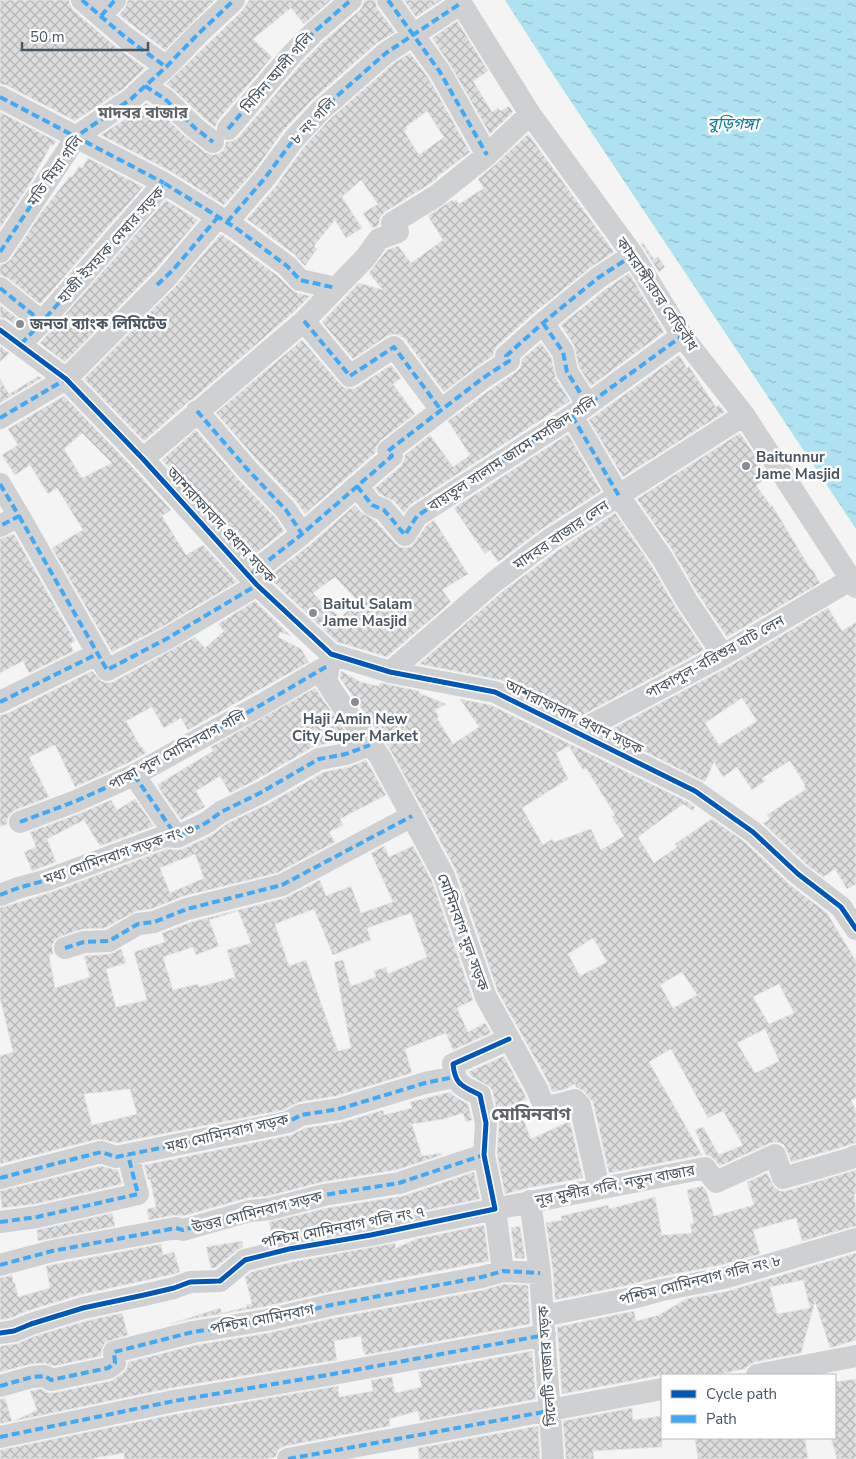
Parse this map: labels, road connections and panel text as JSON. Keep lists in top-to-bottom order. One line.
{"streets":{"street":["মিসিন আলী গলি","৮ নং গলি","মতি মিয়া গলি","হাজী ইসহাক মেম্বার সড়ক","কামরাঙ্গীরচর বেড়িবাঁধ","বায়তুল সালাম জামে মসজিদ গলি","আশরাফাবাদ প্রধান সড়ক","মাদবর বাজার লেন","পাকাপুল-বরিশুর ঘাট লেন","পাকা পুল মোমিনবাগ গলি","মধ্য মোমিনবাগ সড়ক নং ৩","মোমিনবাগ মূল সড়ক","মধ্য মোমিনবাগ সড়ক","নূর মুন্সীর গলি, নতুন বাজার","উত্তর মোমিনবাগ সড়ক","পশ্চিম মোমিনবাগ গলি নং ৭","পশ্চিম মোমিনবাগ গলি নং ৮","পশ্চিম মোমিনবাগ","সিলেটি বাজার সড়ক"]},"crossings":[["মিসিন আলী গলি","মতি মিয়া গলি"],["৮ নং গলি","হাজী ইসহাক মেম্বার সড়ক"],["৮ নং গলি","কামরাঙ্গীরচর বেড়িবাঁধ"],["৮ নং গলি","আশরাফাবাদ প্রধান সড়ক"],["হাজী ইসহাক মেম্বার সড়ক","আশরাফাবাদ প্রধান সড়ক"],["কামরাঙ্গীরচর বেড়িবাঁধ","বায়তুল সালাম জামে মসজিদ গলি"],["কামরাঙ্গীরচর বেড়িবাঁধ","মাদবর বাজার লেন"],["কামরাঙ্গীরচর বেড়িবাঁধ","পাকাপুল-বরিশুর ঘাট লেন"],["আশরাফাবাদ প্রধান সড়ক","মাদবর বাজার লেন"],["আশরাফাবাদ প্রধান সড়ক","পাকাপুল-বরিশুর ঘাট লেন"],["আশরাফাবাদ প্রধান সড়ক","পাকা পুল মোমিনবাগ গলি"],["আশরাফাবাদ প্রধান সড়ক","মোমিনবাগ মূল সড়ক"],["পাকা পুল মোমিনবাগ গলি","মোমিনবাগ মূল সড়ক"],["মধ্য মোমিনবাগ সড়ক নং ৩","মোমিনবাগ মূল সড়ক"],["মোমিনবাগ মূল সড়ক","নূর মুন্সীর গলি, নতুন বাজার"],["নূর মুন্সীর গলি, নতুন বাজার","পশ্চিম মোমিনবাগ গলি নং ৭"],["পশ্চিম মোমিনবাগ গলি নং ৮","সিলেটি বাজার সড়ক"],["পশ্চিম মোমিনবাগ","সিলেটি বাজার সড়ক"]],"districts":["মাদবর বাজার","মোমিনবাগ"],"water":["বুড়িগঙ্গা"],"places":["জনতা ব্যাংক লিমিটেড","Baitunnur Jame Masjid","Baitul Salam Jame Masjid","Haji Amin New City Super Market"],"legend":["Cycle path","Path"],"scale_bar":"50 m"}
